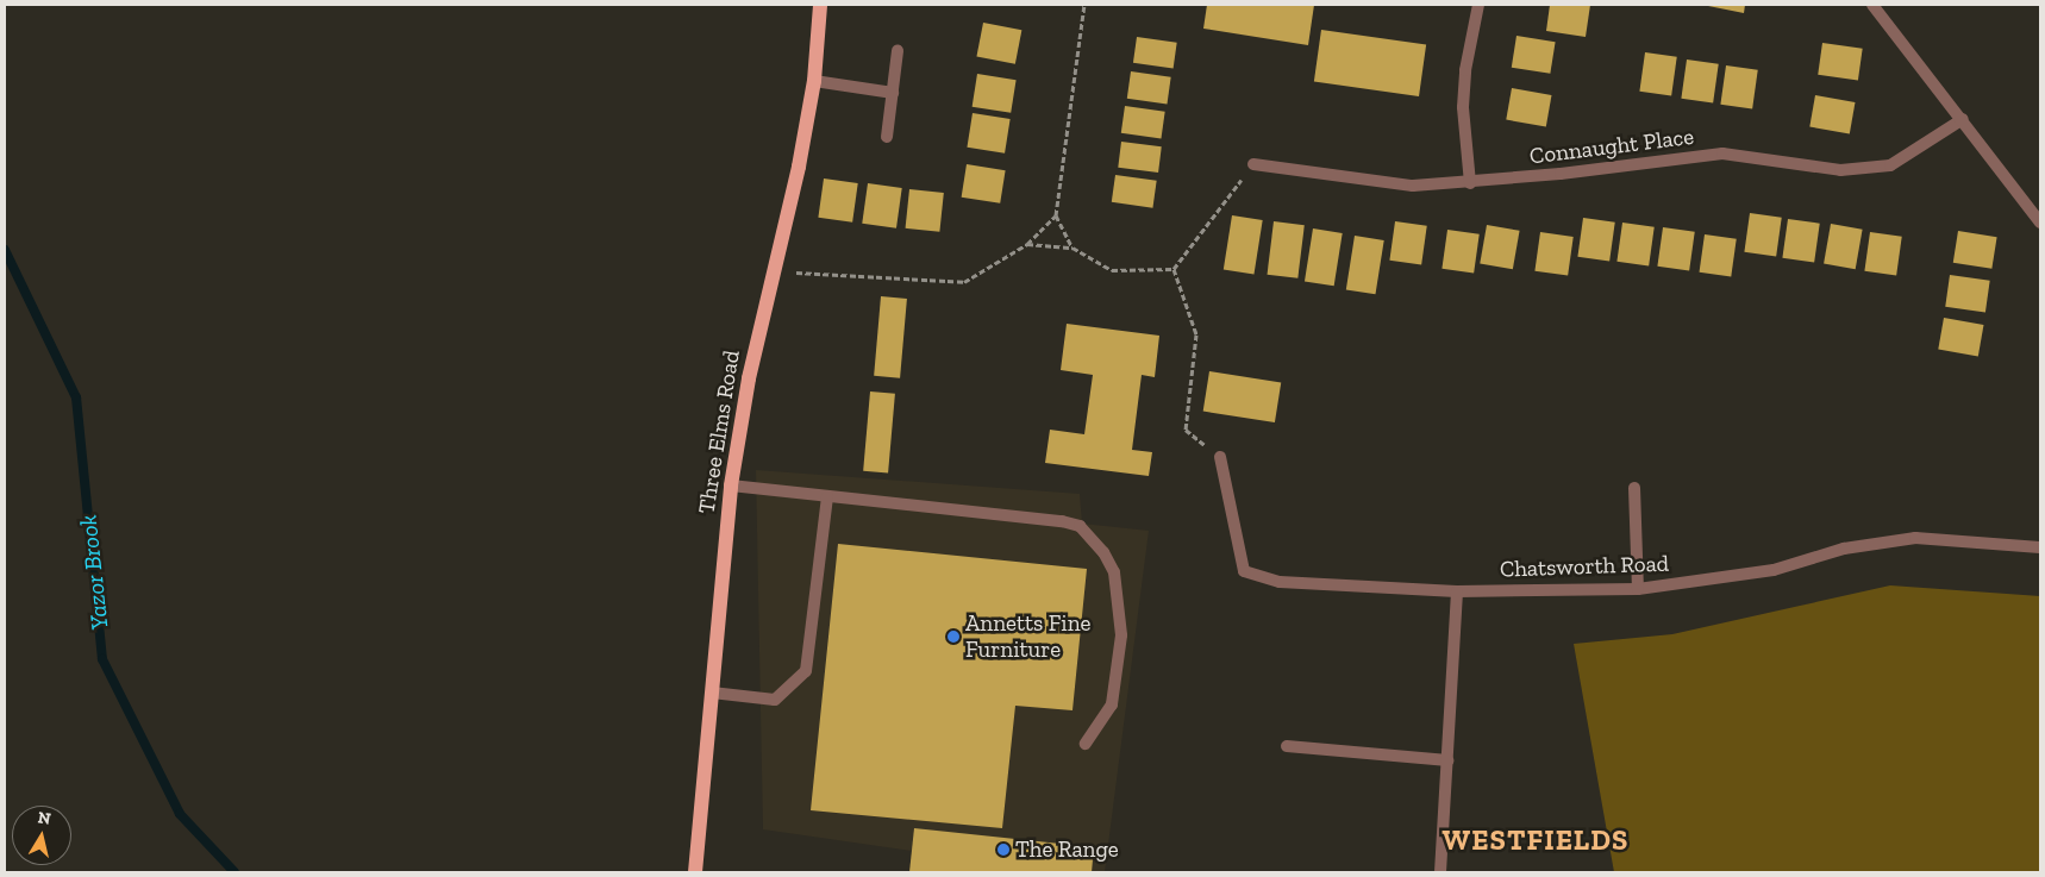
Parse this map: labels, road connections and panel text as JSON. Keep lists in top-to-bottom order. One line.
{"streets":{"main road":["Three Elms Road"],"street":["Connaught Place","Chatsworth Road"]},"districts":["WESTFIELDS"],"water":["Yazor Brook"],"places":["Annetts Fine Furniture","The Range"],"north":"top"}
